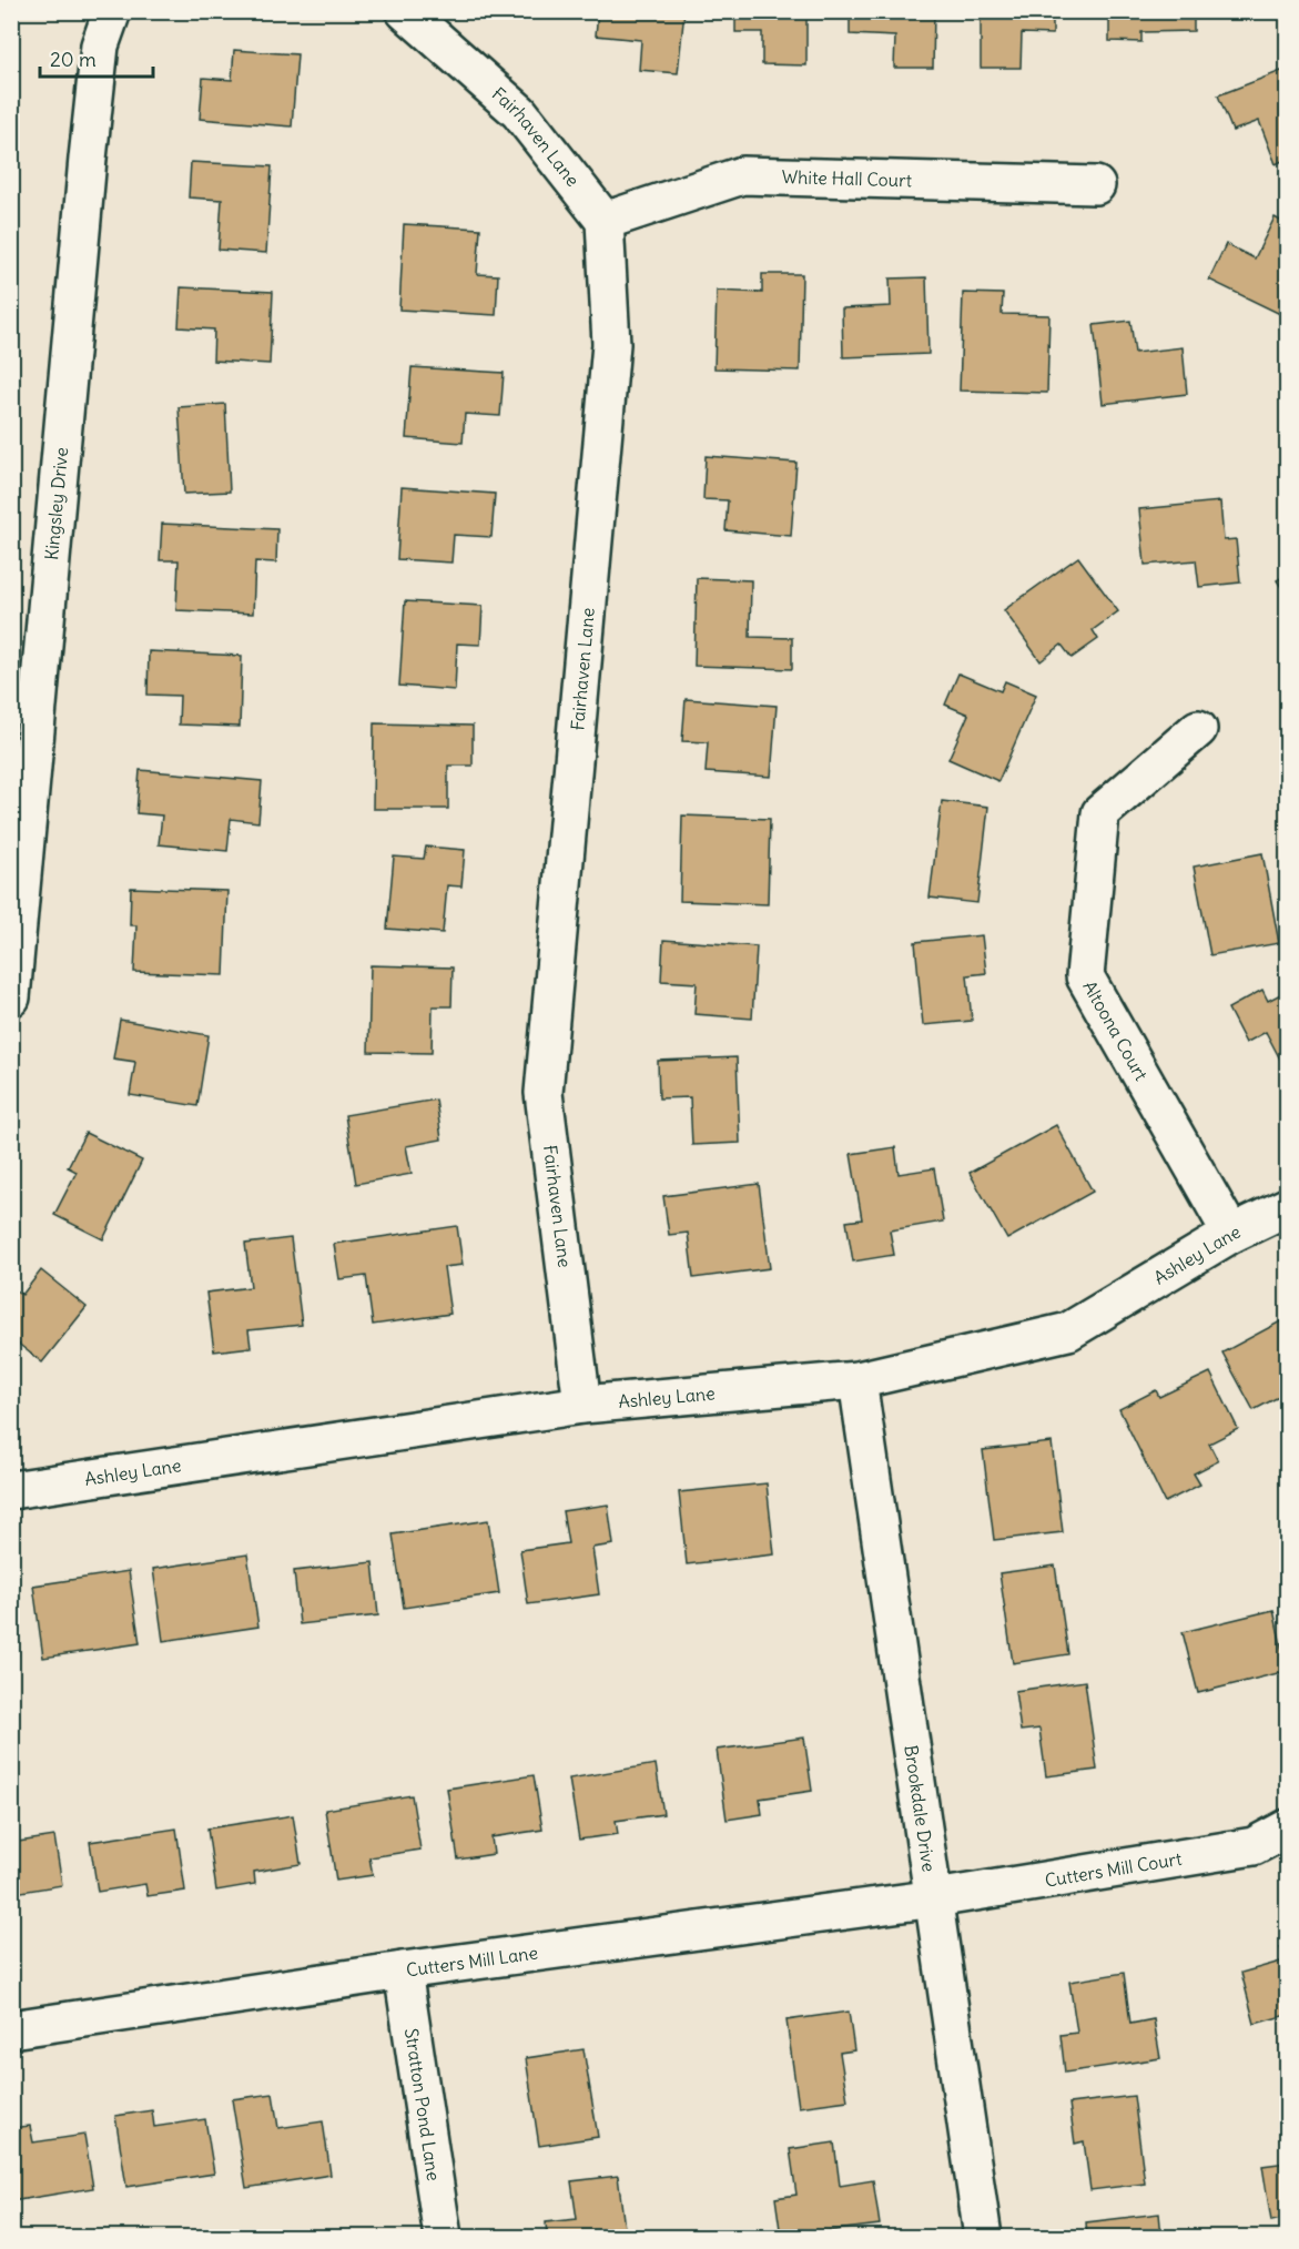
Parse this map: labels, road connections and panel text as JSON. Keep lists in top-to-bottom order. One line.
{"streets":{"street":["Fairhaven Lane","White Hall Court","Kingsley Drive","Altoona Court","Ashley Lane","Brookdale Drive","Cutters Mill Court","Cutters Mill Lane","Stratton Pond Lane"]},"crossings":[["Fairhaven Lane","White Hall Court"],["Fairhaven Lane","Ashley Lane"],["Altoona Court","Ashley Lane"],["Ashley Lane","Brookdale Drive"],["Brookdale Drive","Cutters Mill Court"],["Brookdale Drive","Cutters Mill Lane"],["Cutters Mill Court","Cutters Mill Lane"],["Cutters Mill Lane","Stratton Pond Lane"]],"scale_bar":"20 m"}
